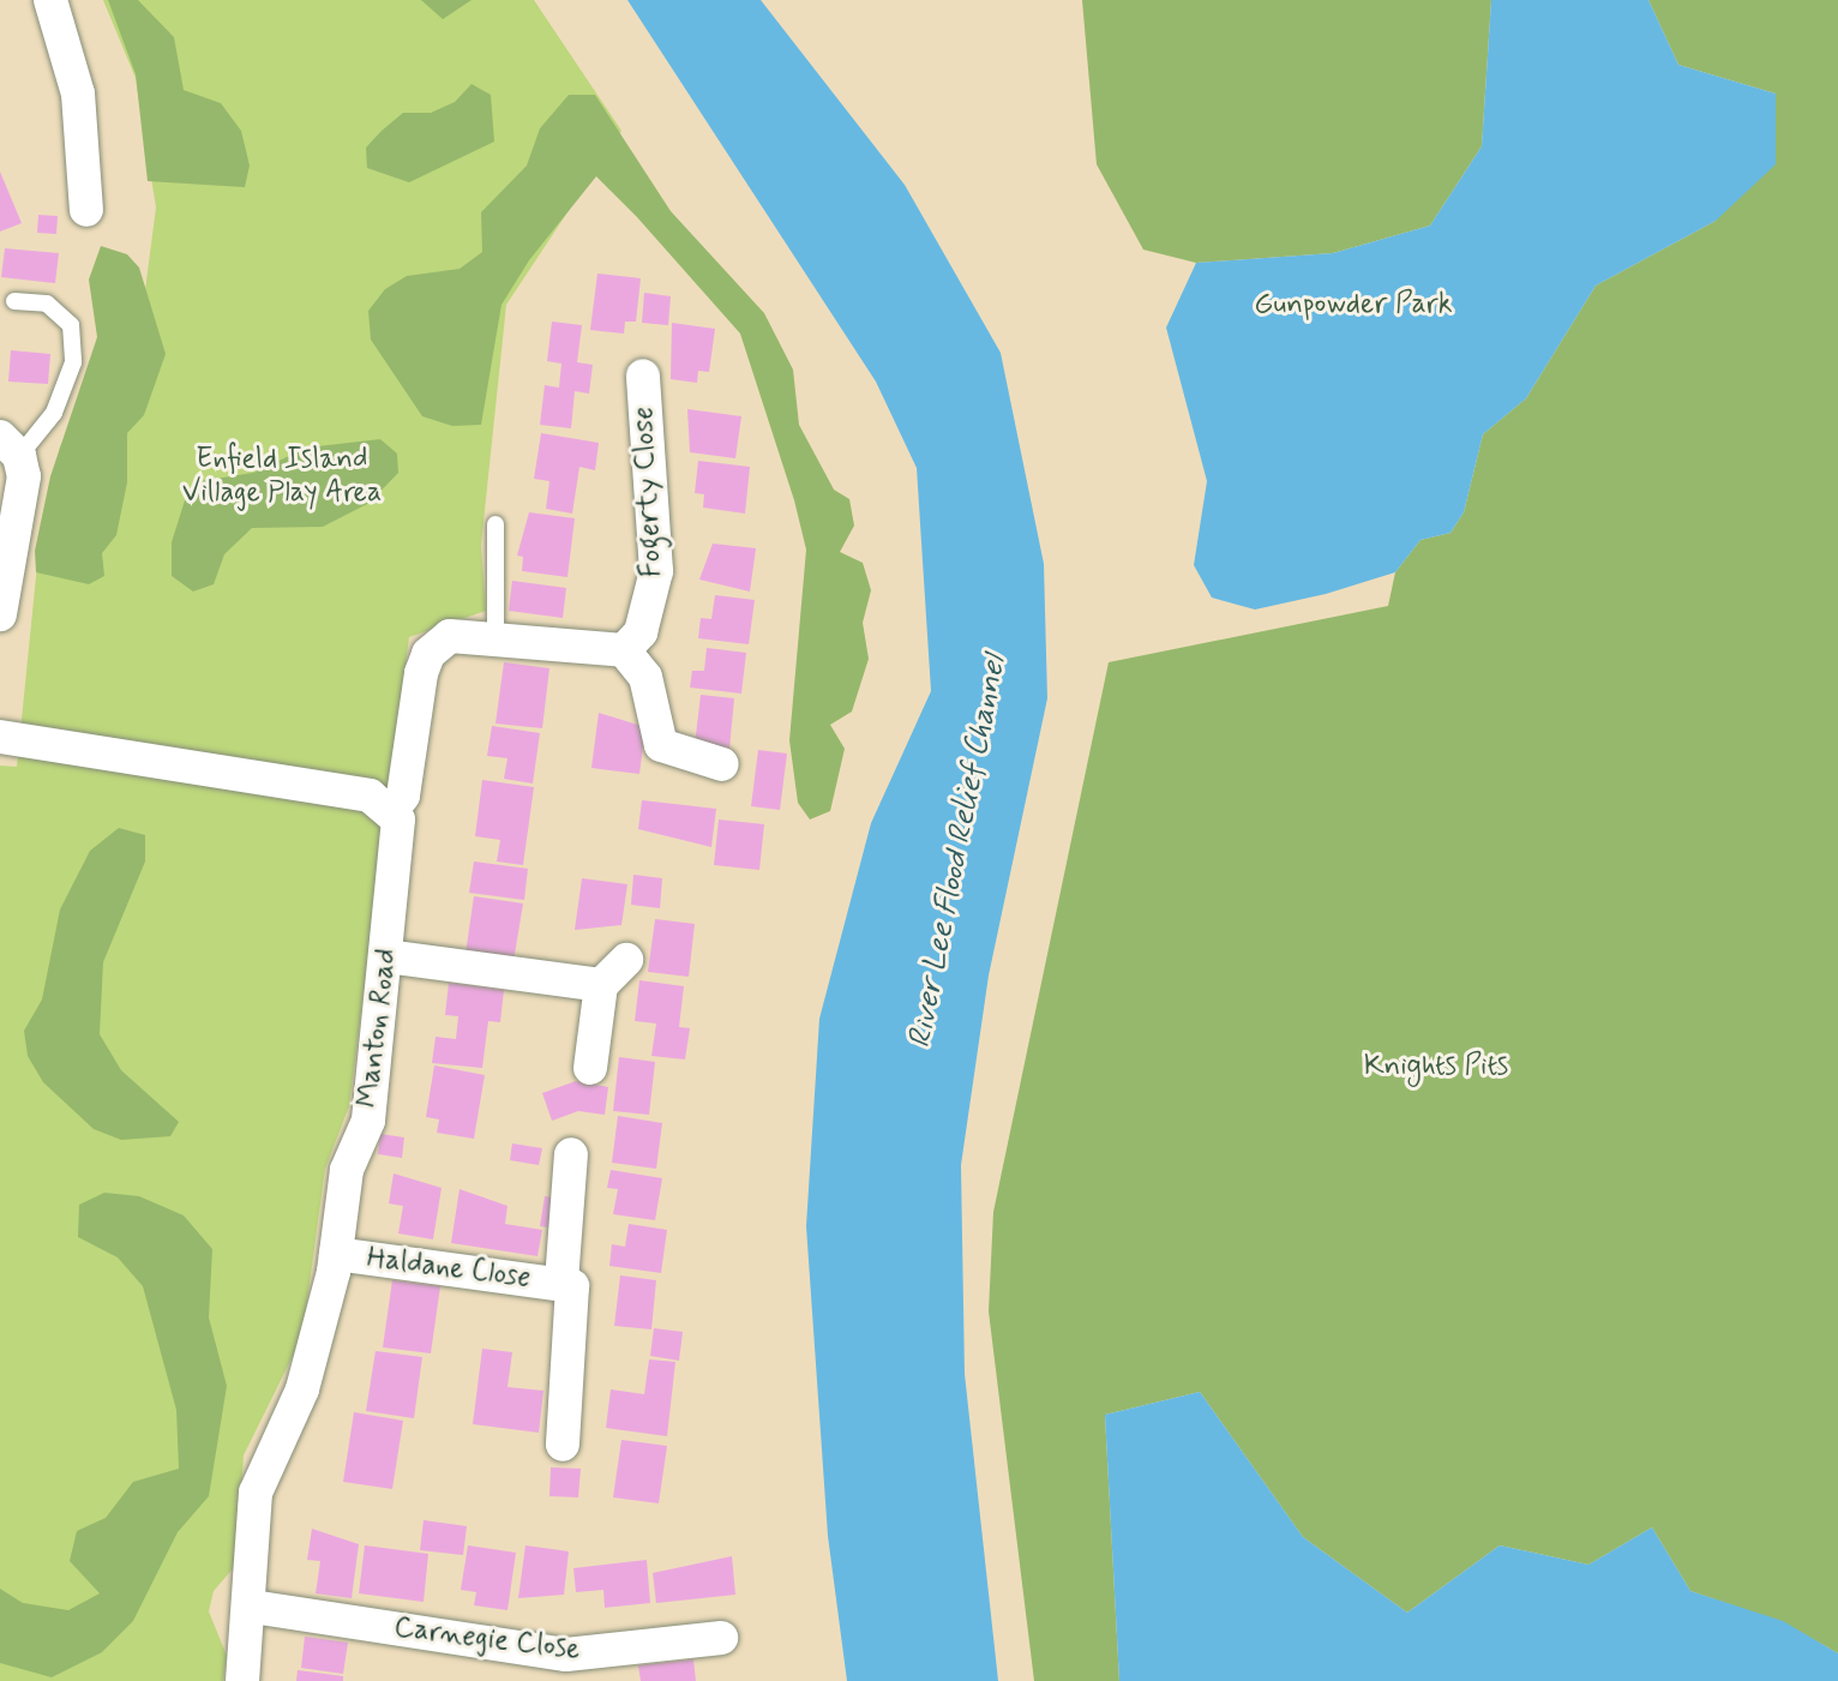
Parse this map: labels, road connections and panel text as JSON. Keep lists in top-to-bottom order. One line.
{"streets":{"street":["Fogerty Close","Manton Road","Haldane Close","Carnegie Close"]},"crossings":[["Manton Road","Haldane Close"],["Manton Road","Carnegie Close"]],"water":["River Lee Flood Relief Channel"],"parks":["Gunpowder Park","Enfield Island Village Play Area","Knights Pits"]}
